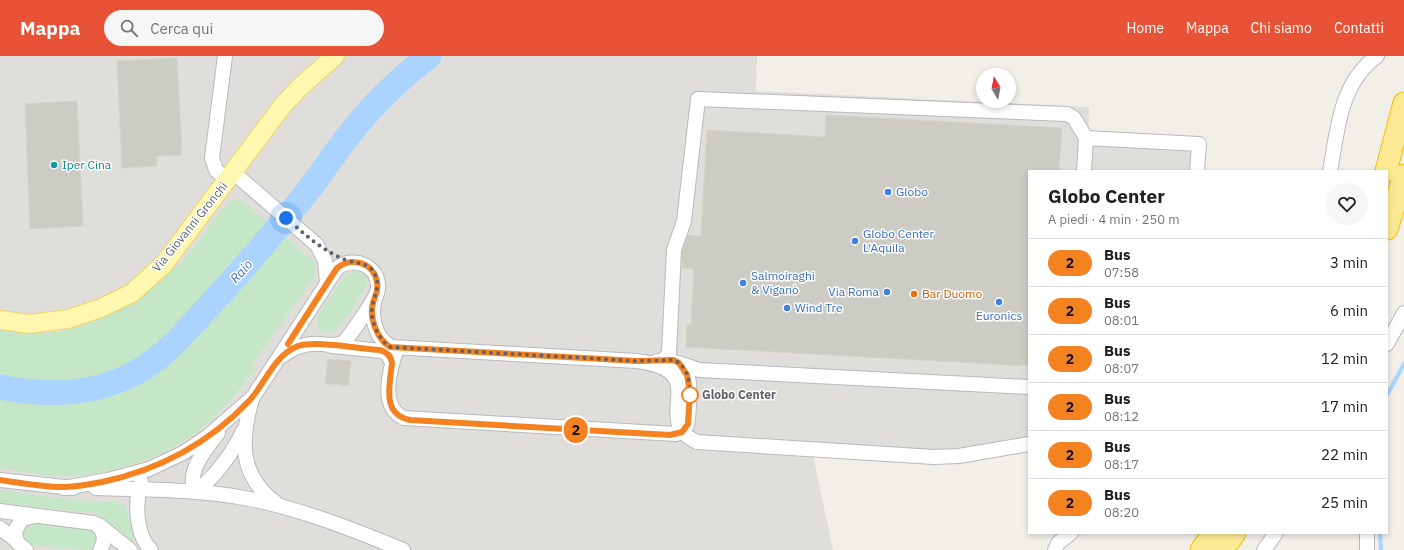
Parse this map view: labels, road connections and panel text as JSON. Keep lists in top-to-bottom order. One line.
{"streets":{"main road":["Via Giovanni Gronchi"]},"water":["Raio"],"places":["Iper Cina","Globo","Globo Center L'Aquila","Salmoiraghi & Viganò","Via Roma","Bar Duomo","Euronics","Wind Tre","Globo Center"],"lines":["bus line 2"],"north":"top","page":{"header":"Mappa","search":"Cerca qui","nav":["Home","Mappa","Chi siamo","Contatti"],"on_map":"2","heading":["Globo Center","A piedi · 4 min · 250 m"],"list":[{"mark":"2","name":"Bus","note":"07:58","value":"3 min"},{"mark":"2","name":"Bus","note":"08:01","value":"6 min"},{"mark":"2","name":"Bus","note":"08:07","value":"12 min"},{"mark":"2","name":"Bus","note":"08:12","value":"17 min"},{"mark":"2","name":"Bus","note":"08:17","value":"22 min"},{"mark":"2","name":"Bus","note":"08:20","value":"25 min"}]}}
